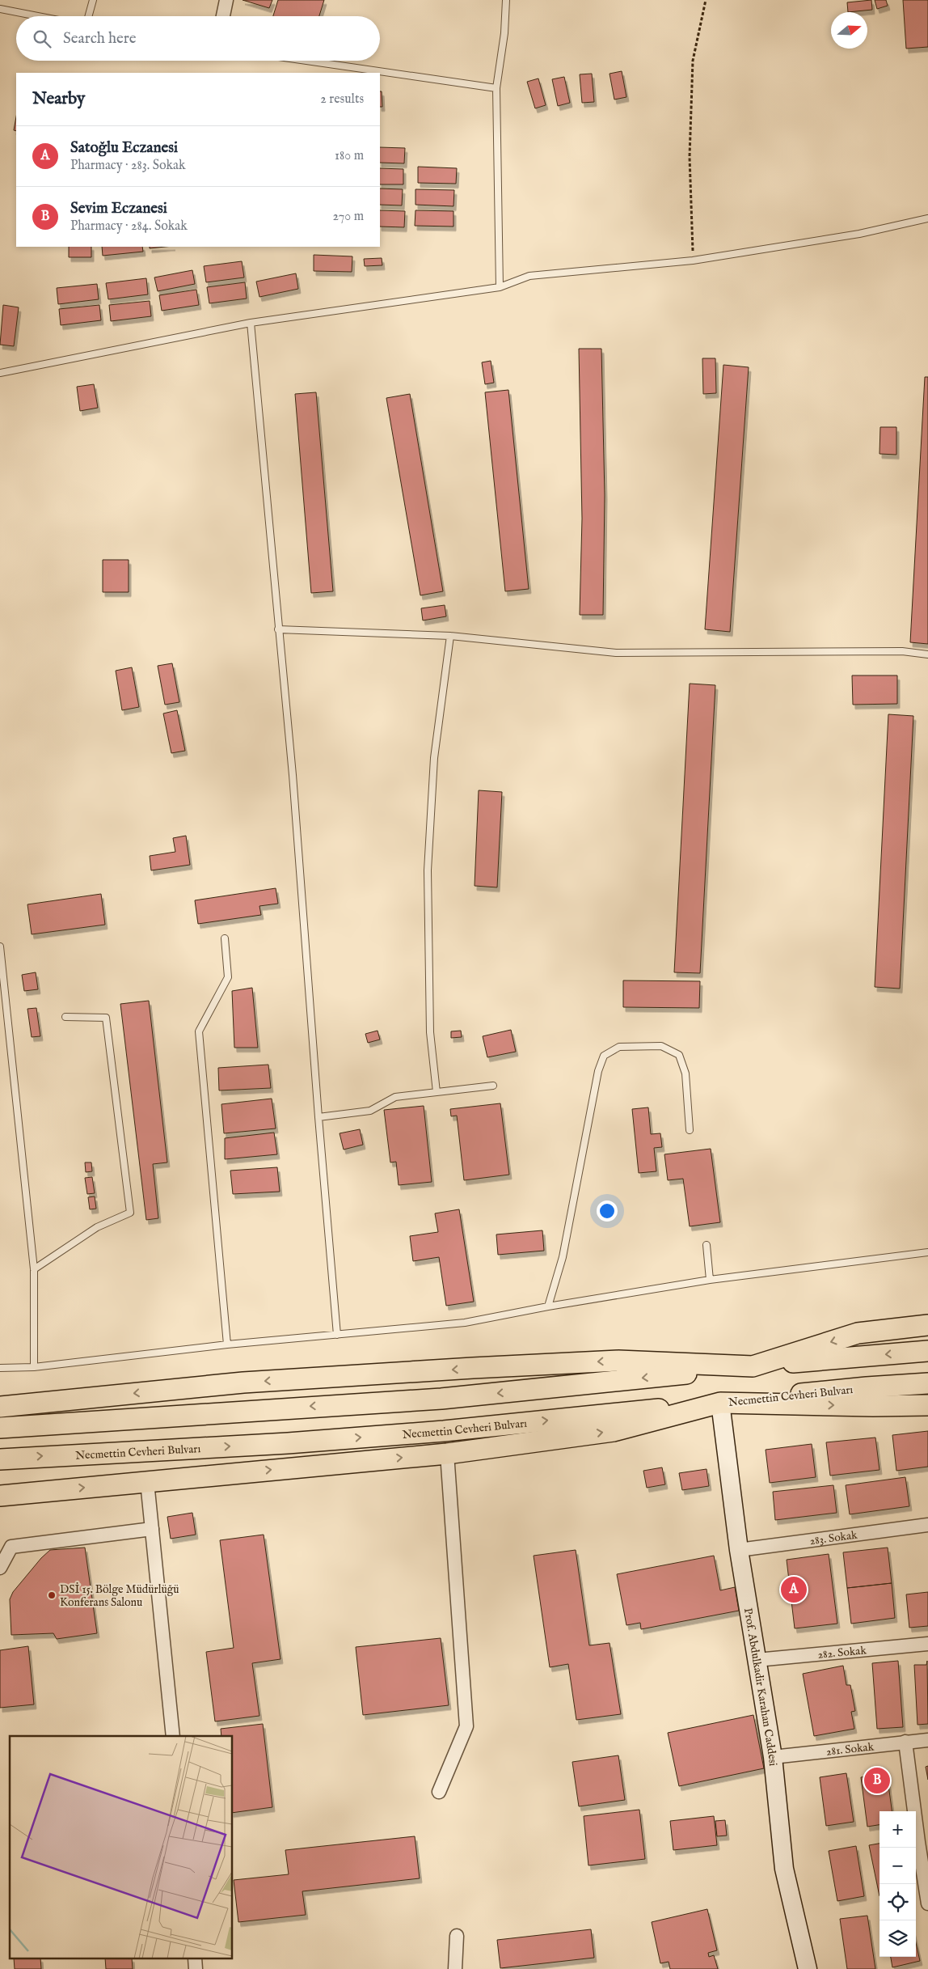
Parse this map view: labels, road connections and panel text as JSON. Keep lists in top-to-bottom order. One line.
{"streets":{"main road":["Necmettin Cevheri Bulvarı","Prof. Abdulkadir Karahan Caddesi"],"street":["283. Sokak","282. Sokak","281. Sokak"]},"crossings":[["Necmettin Cevheri Bulvarı","Prof. Abdulkadir Karahan Caddesi"],["283. Sokak","Prof. Abdulkadir Karahan Caddesi"],["282. Sokak","Prof. Abdulkadir Karahan Caddesi"],["Prof. Abdulkadir Karahan Caddesi","281. Sokak"]],"places":["DSİ 15. Bölge Müdürlüğü Konferans Salonu"],"north":"right","page":{"search":"Search here","heading":["Nearby","2 results"],"list":[{"mark":"A","name":"Satoğlu Eczanesi","note":"Pharmacy · 283. Sokak","value":"180 m"},{"mark":"B","name":"Sevim Eczanesi","note":"Pharmacy · 284. Sokak","value":"270 m"}],"pins":["A","B"],"map_buttons":["+","−"]}}
